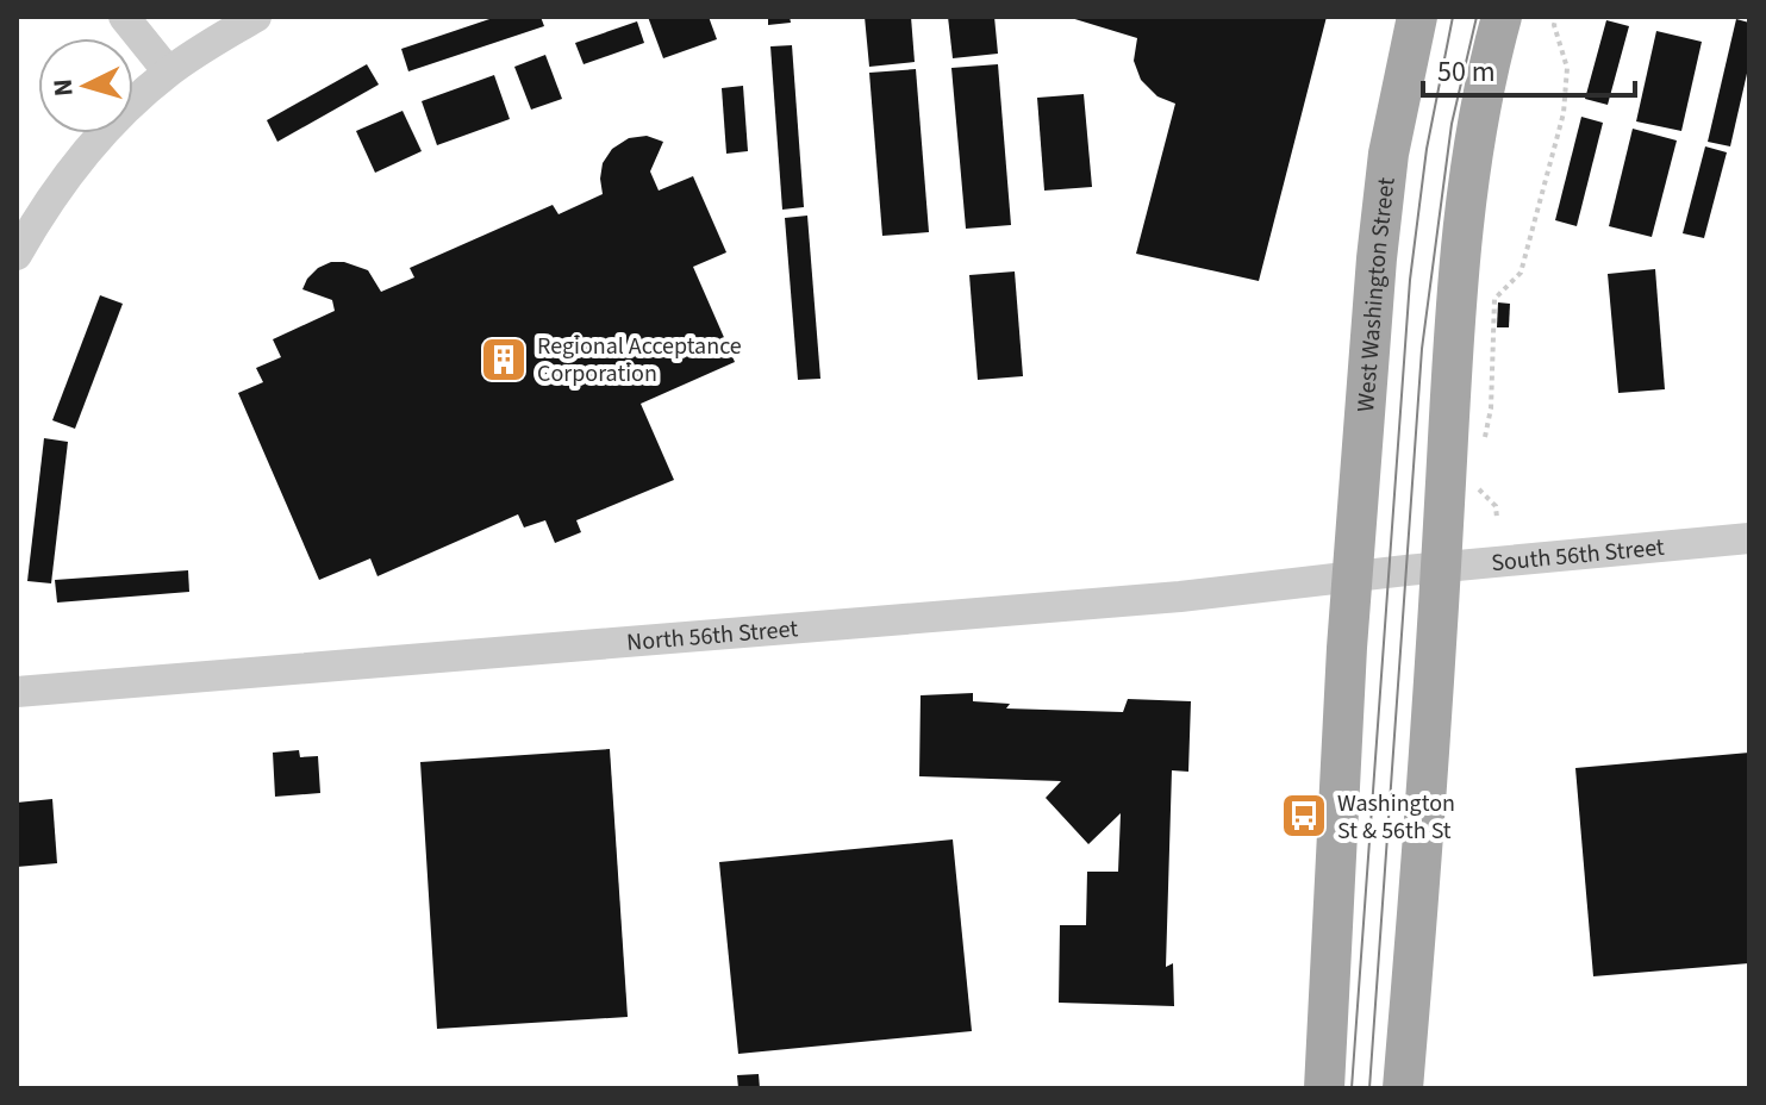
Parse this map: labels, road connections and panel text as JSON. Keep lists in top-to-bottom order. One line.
{"streets":{"main road":["West Washington Street"],"street":["South 56th Street","North 56th Street"]},"crossings":[["West Washington Street","North 56th Street"],["South 56th Street","North 56th Street"]],"places":{"building":["Regional Acceptance Corporation"],"bus stop":["Washington St & 56th St"]},"scale_bar":"50 m","north":"left"}
